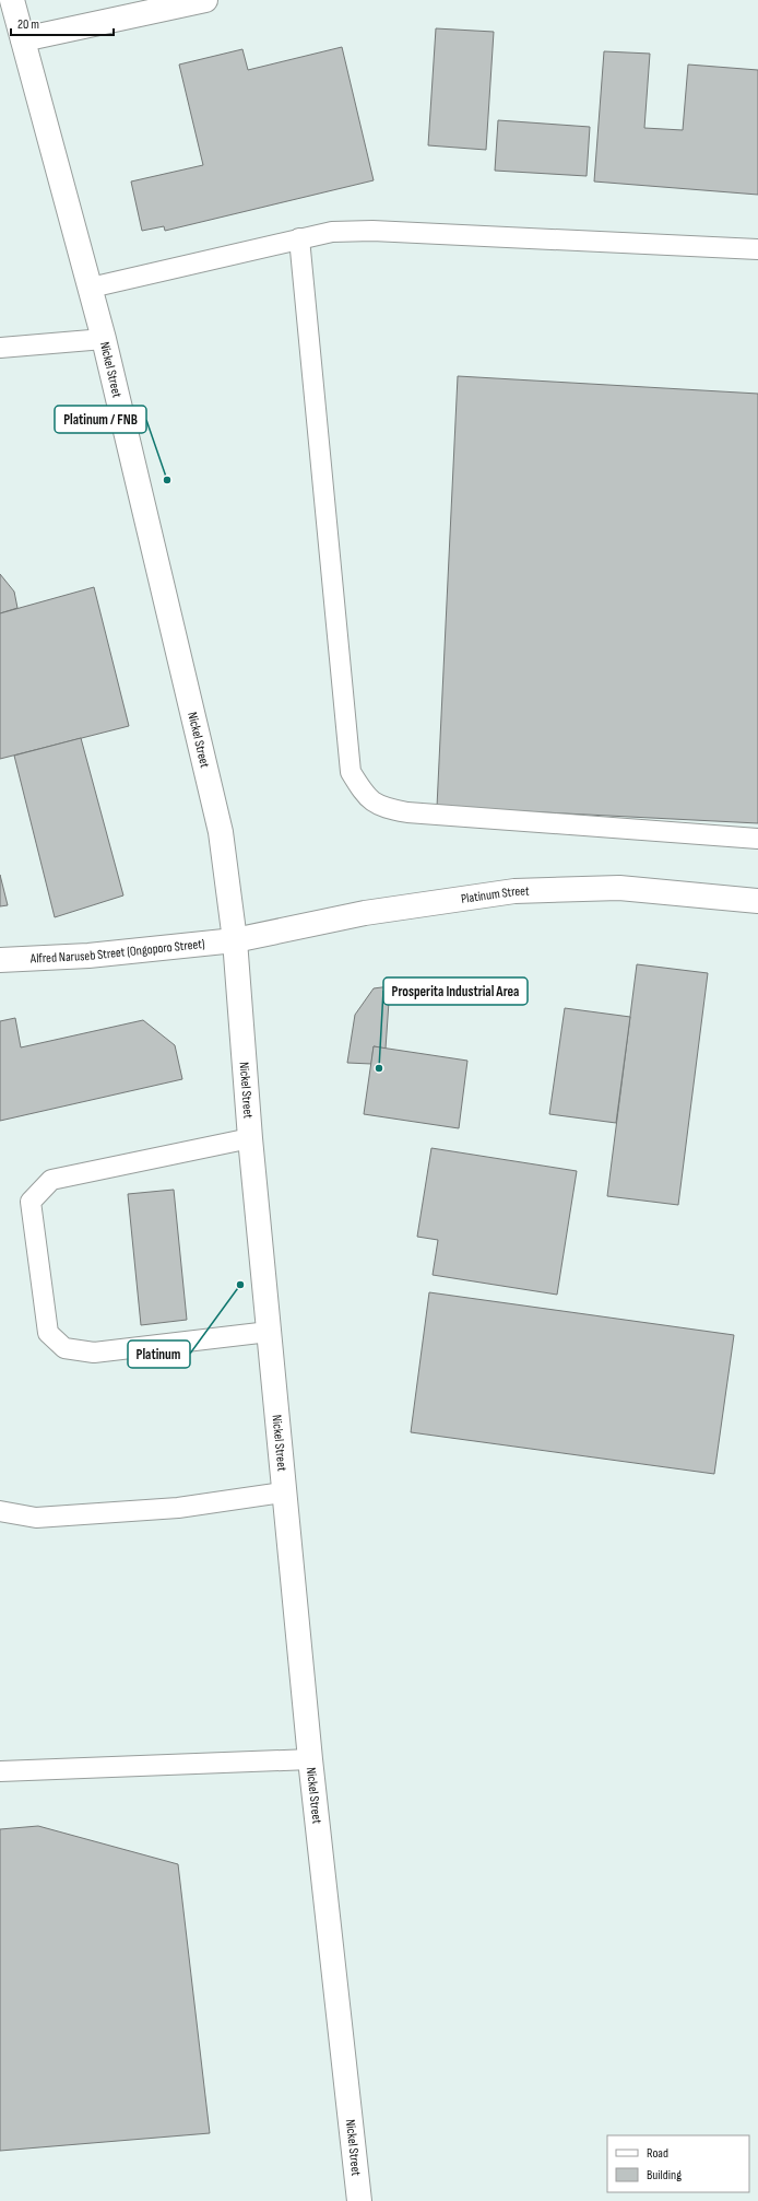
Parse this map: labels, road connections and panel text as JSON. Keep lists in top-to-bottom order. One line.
{"streets":{"street":["Nickel Street","Platinum Street","Alfred Naruseb Street (Ongoporo Street)"]},"crossings":[["Nickel Street","Platinum Street"],["Nickel Street","Alfred Naruseb Street (Ongoporo Street)"],["Platinum Street","Alfred Naruseb Street (Ongoporo Street)"]],"places":["Platinum / FNB","Prosperita Industrial Area","Platinum"],"legend":["Road","Building"],"scale_bar":"20 m"}
